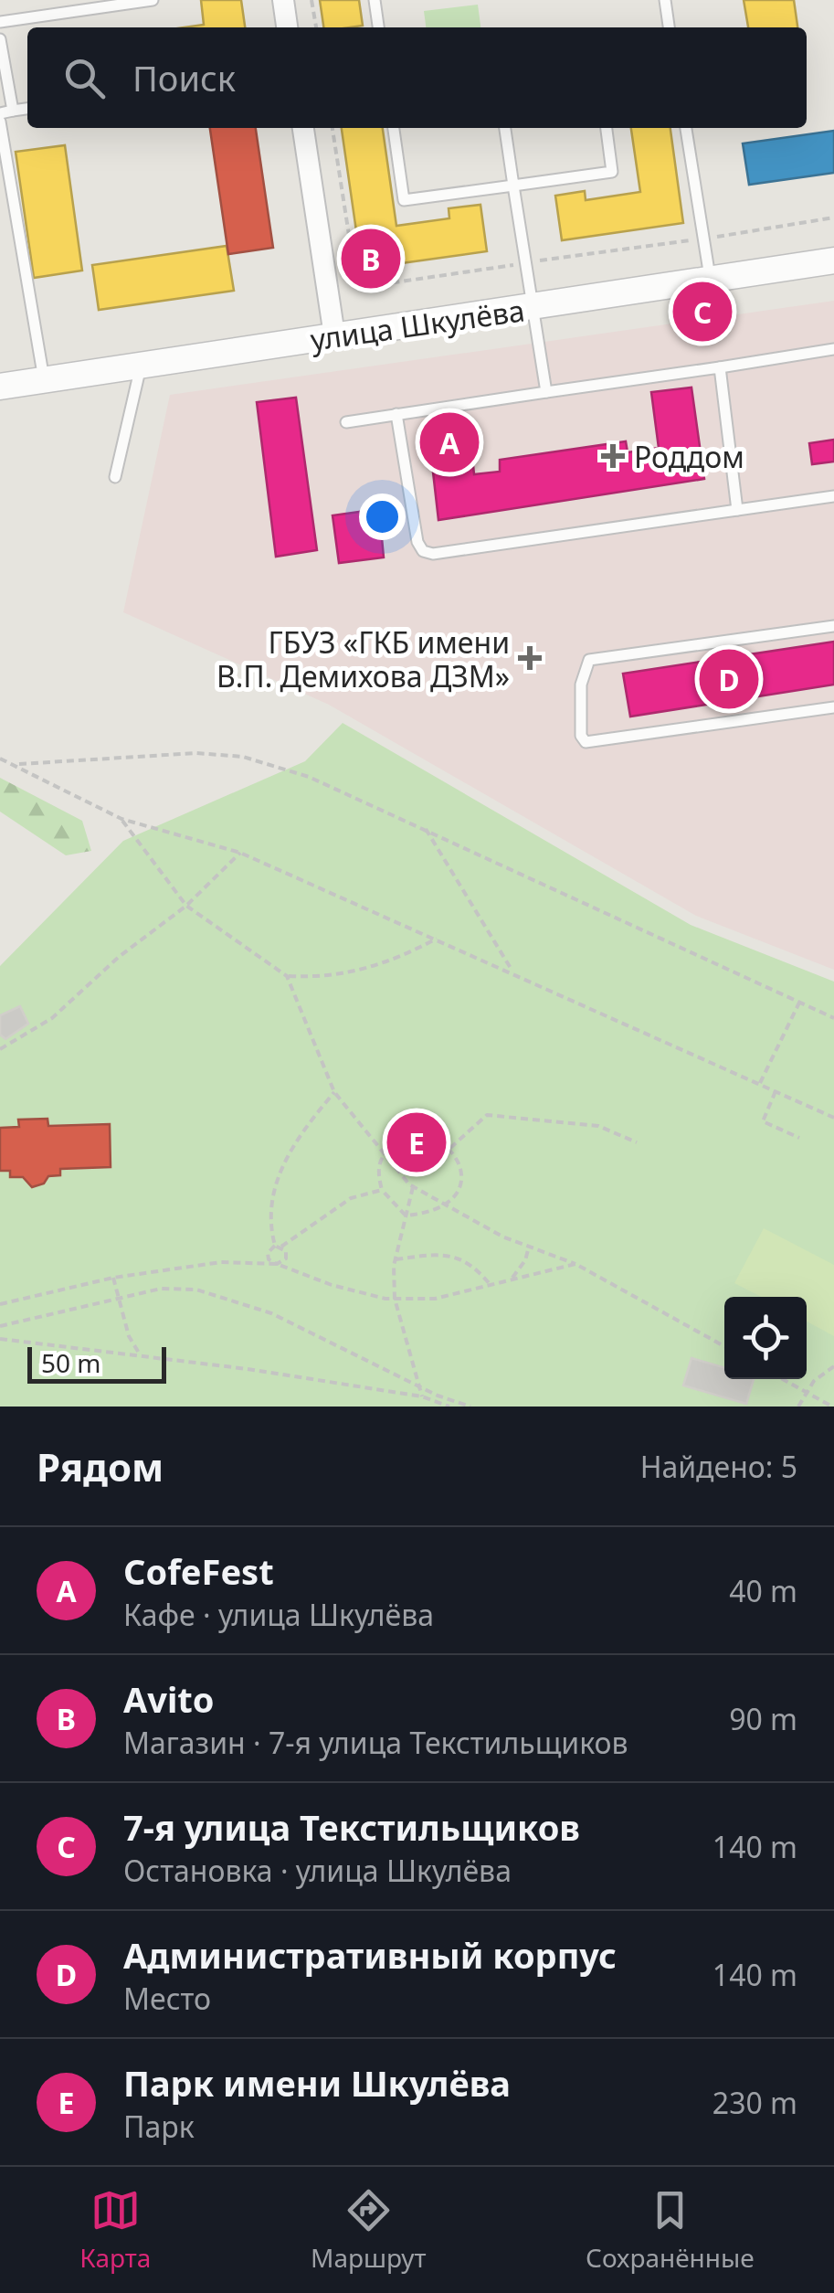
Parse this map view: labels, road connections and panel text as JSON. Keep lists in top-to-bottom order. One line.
{"streets":{"street":["улица Шкулёва"]},"places":{"health":["Роддом","ГБУЗ «ГКБ имени В.П. Демихова ДЗМ»"]},"scale_bar":"50 m","page":{"search":"Поиск","pins":["B","C","A","D","E"],"scale":"50 m","heading":["Рядом","Найдено: 5"],"list":[{"mark":"A","name":"CofeFest","note":"Кафе · улица Шкулёва","value":"40 m"},{"mark":"B","name":"Avito","note":"Магазин · 7-я улица Текстильщиков","value":"90 m"},{"mark":"C","name":"7-я улица Текстильщиков","note":"Остановка · улица Шкулёва","value":"140 m"},{"mark":"D","name":"Административный корпус","note":"Место","value":"140 m"},{"mark":"E","name":"Парк имени Шкулёва","note":"Парк","value":"230 m"}],"nav":["Карта","Маршрут","Сохранённые"]}}
